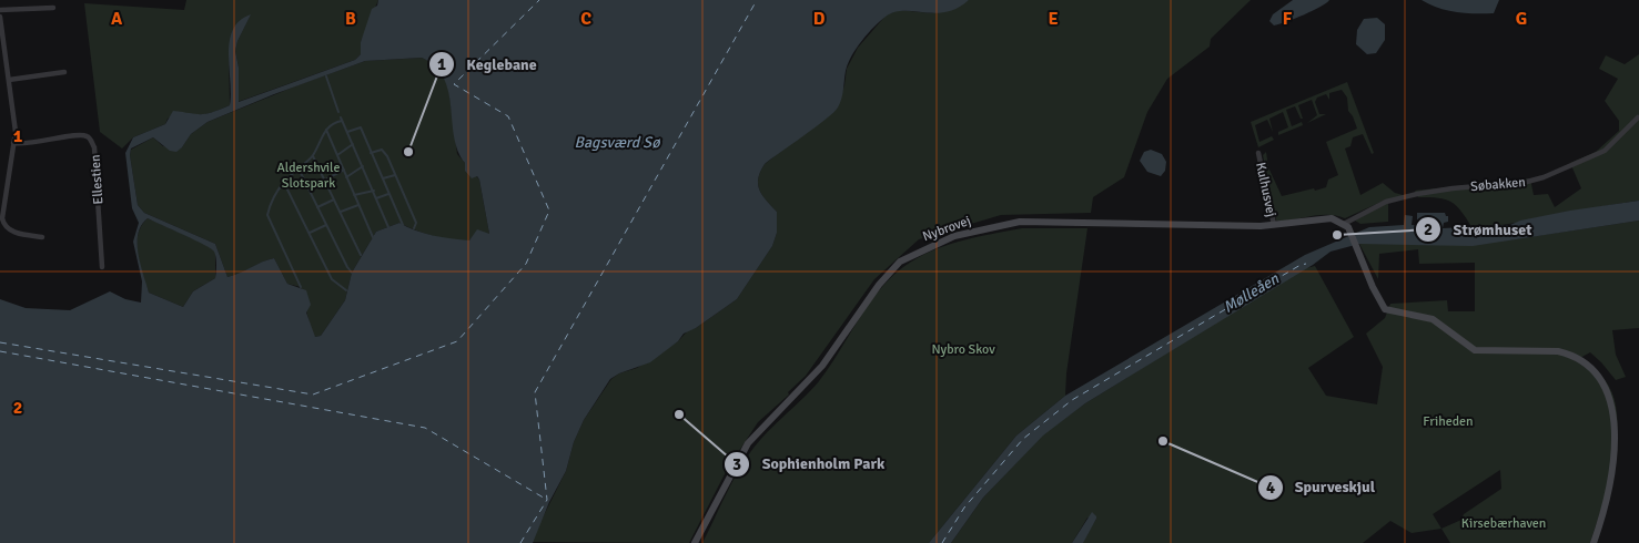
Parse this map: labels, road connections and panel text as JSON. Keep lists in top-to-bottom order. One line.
{"streets":{"street":["Ellestien","Søbakken","Kulhusvej","Nybrovej"]},"crossings":[["Søbakken","Nybrovej"],["Kulhusvej","Nybrovej"]],"water":["Bagsværd Sø","Mølleåen"],"parks":["Aldershvile Slotspark","Nybro Skov","Friheden","Kirsebærhaven"],"places":["Keglebane","Strømhuset","Sophienholm Park","Spurveskjul"],"grid":{"columns":["A","B","C","D","E","F","G"],"rows":["1","2"]}}
